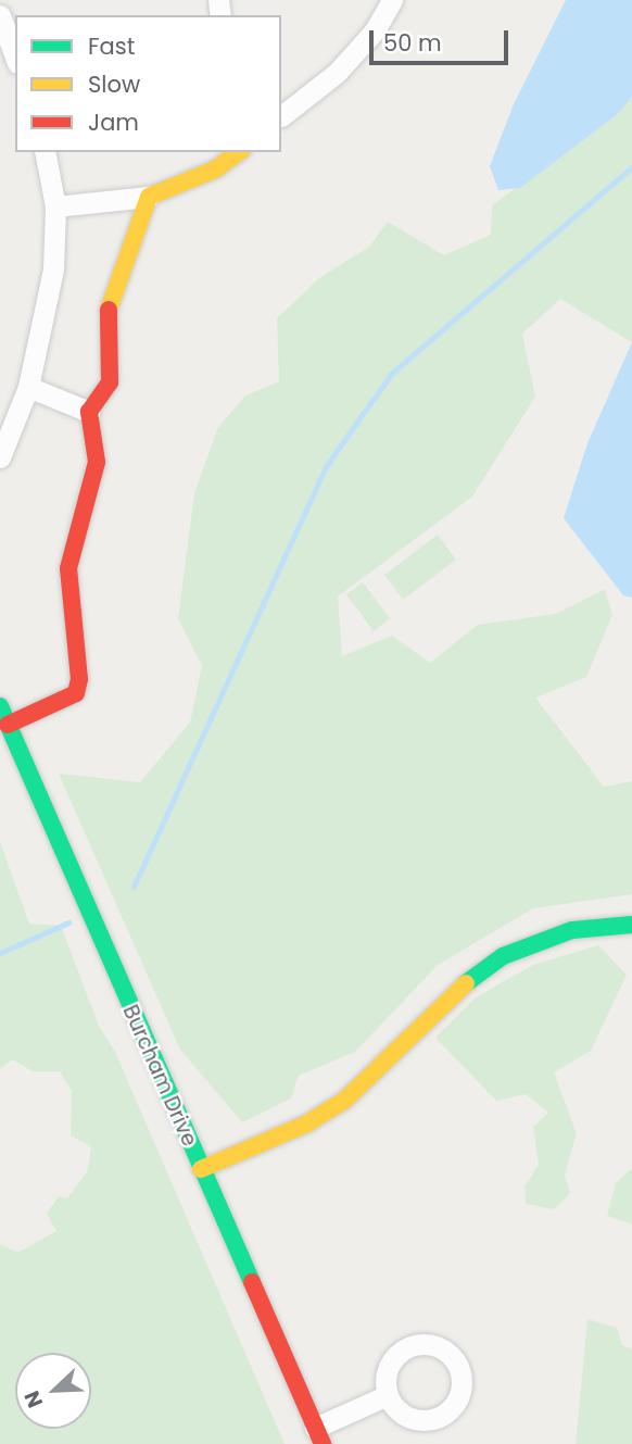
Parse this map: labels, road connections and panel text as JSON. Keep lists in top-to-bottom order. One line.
{"streets":{"street":["Burcham Drive"]},"legend":["Fast","Slow","Jam"],"scale_bar":"50 m","north":"bottom left"}
